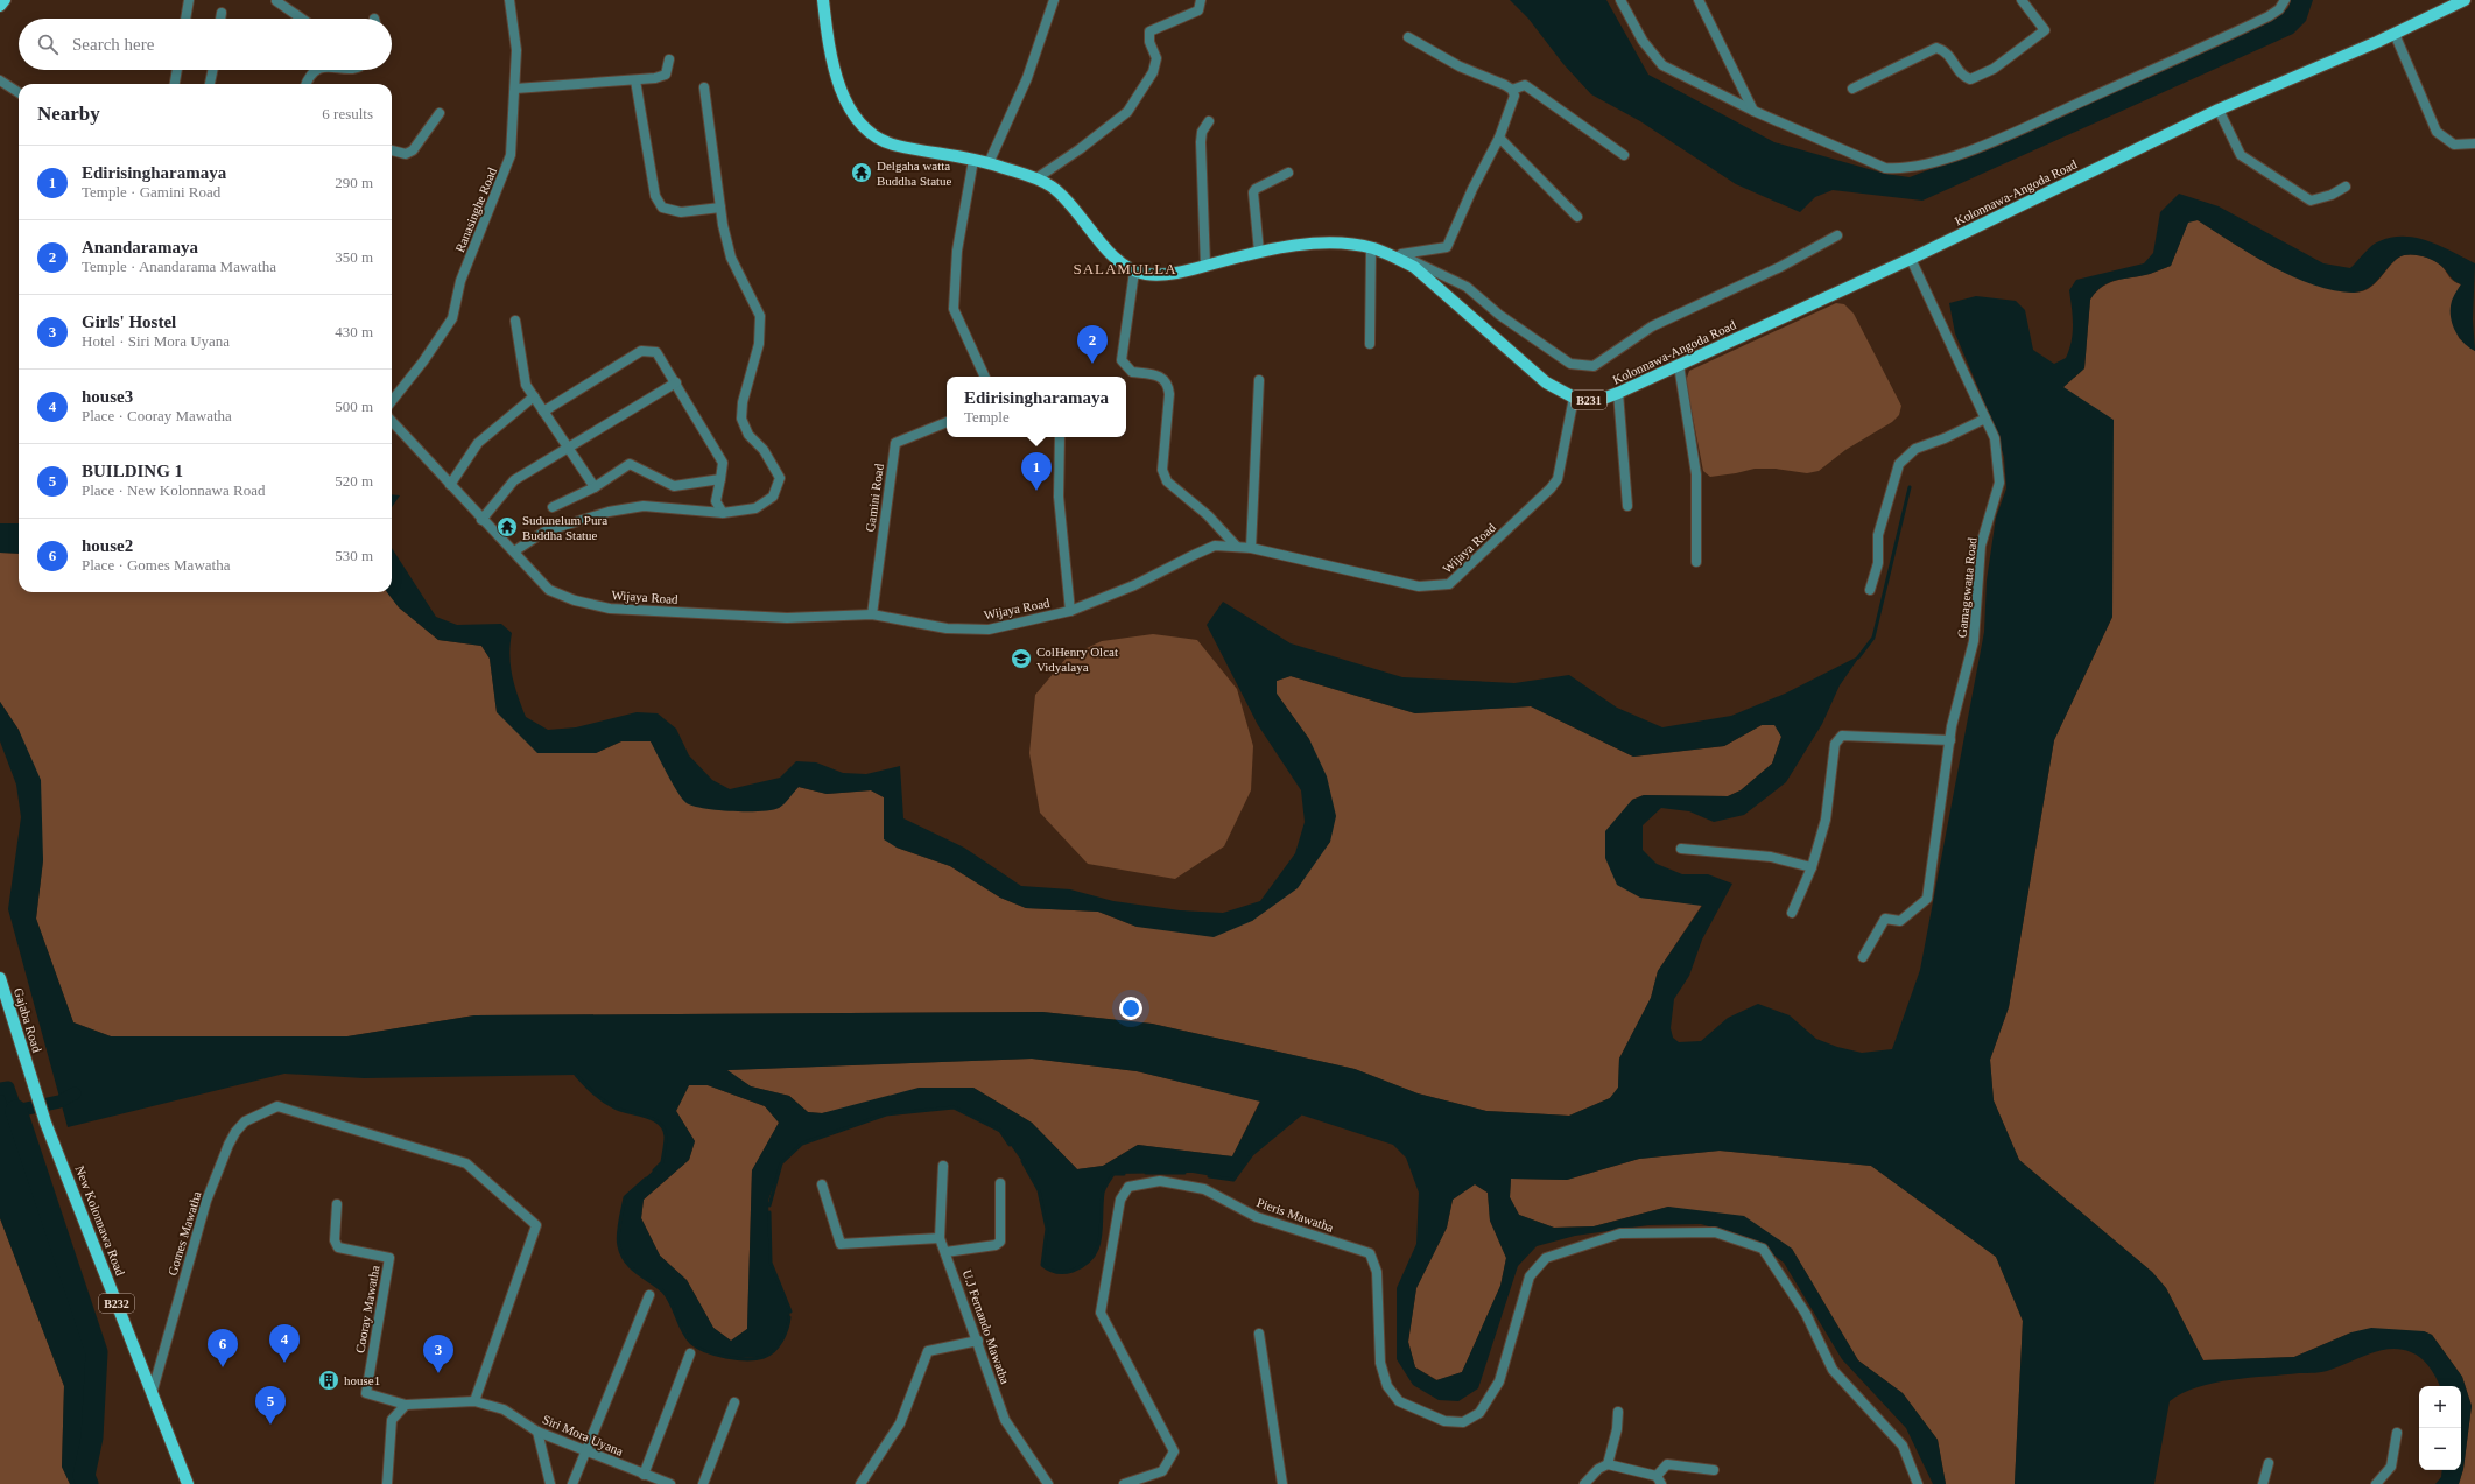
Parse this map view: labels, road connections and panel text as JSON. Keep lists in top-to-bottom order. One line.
{"streets":{"main road":["Kolonnawa-Angoda Road","B231","Gajaba Road","New Kolonnawa Road","B232"],"street":["Ranasinghe Road","Gamini Road","Wijaya Road","Gamagewatta Road","Pieris Mawatha","Gomes Mawatha","Cooray Mawatha","U.J Fernando Mawatha","Siri Mora Uyana"]},"crossings":[["Kolonnawa-Angoda Road","Wijaya Road"],["Kolonnawa-Angoda Road","Gamagewatta Road"],["Gamini Road","Wijaya Road"],["Gajaba Road","New Kolonnawa Road"],["New Kolonnawa Road","Gomes Mawatha"],["Gomes Mawatha","Siri Mora Uyana"],["Cooray Mawatha","Siri Mora Uyana"]],"districts":["SALAMULLA"],"places":{"temple":["Delgaha watta Buddha Statue","Sudunelum Pura Buddha Statue"],"school or university":["ColHenry Olcat Vidyalaya"],"building":["house1"]},"page":{"search":"Search here","heading":["Nearby","6 results"],"list":[{"mark":"1","name":"Edirisingharamaya","note":"Temple · Gamini Road","value":"290 m"},{"mark":"2","name":"Anandaramaya","note":"Temple · Anandarama Mawatha","value":"350 m"},{"mark":"3","name":"Girls' Hostel","note":"Hotel · Siri Mora Uyana","value":"430 m"},{"mark":"4","name":"house3","note":"Place · Cooray Mawatha","value":"500 m"},{"mark":"5","name":"BUILDING 1","note":"Place · New Kolonnawa Road","value":"520 m"},{"mark":"6","name":"house2","note":"Place · Gomes Mawatha","value":"530 m"}],"pins":["2","1","4","6","3","5"],"popup":["Edirisingharamaya","Temple"],"map_buttons":["+","−"]}}
